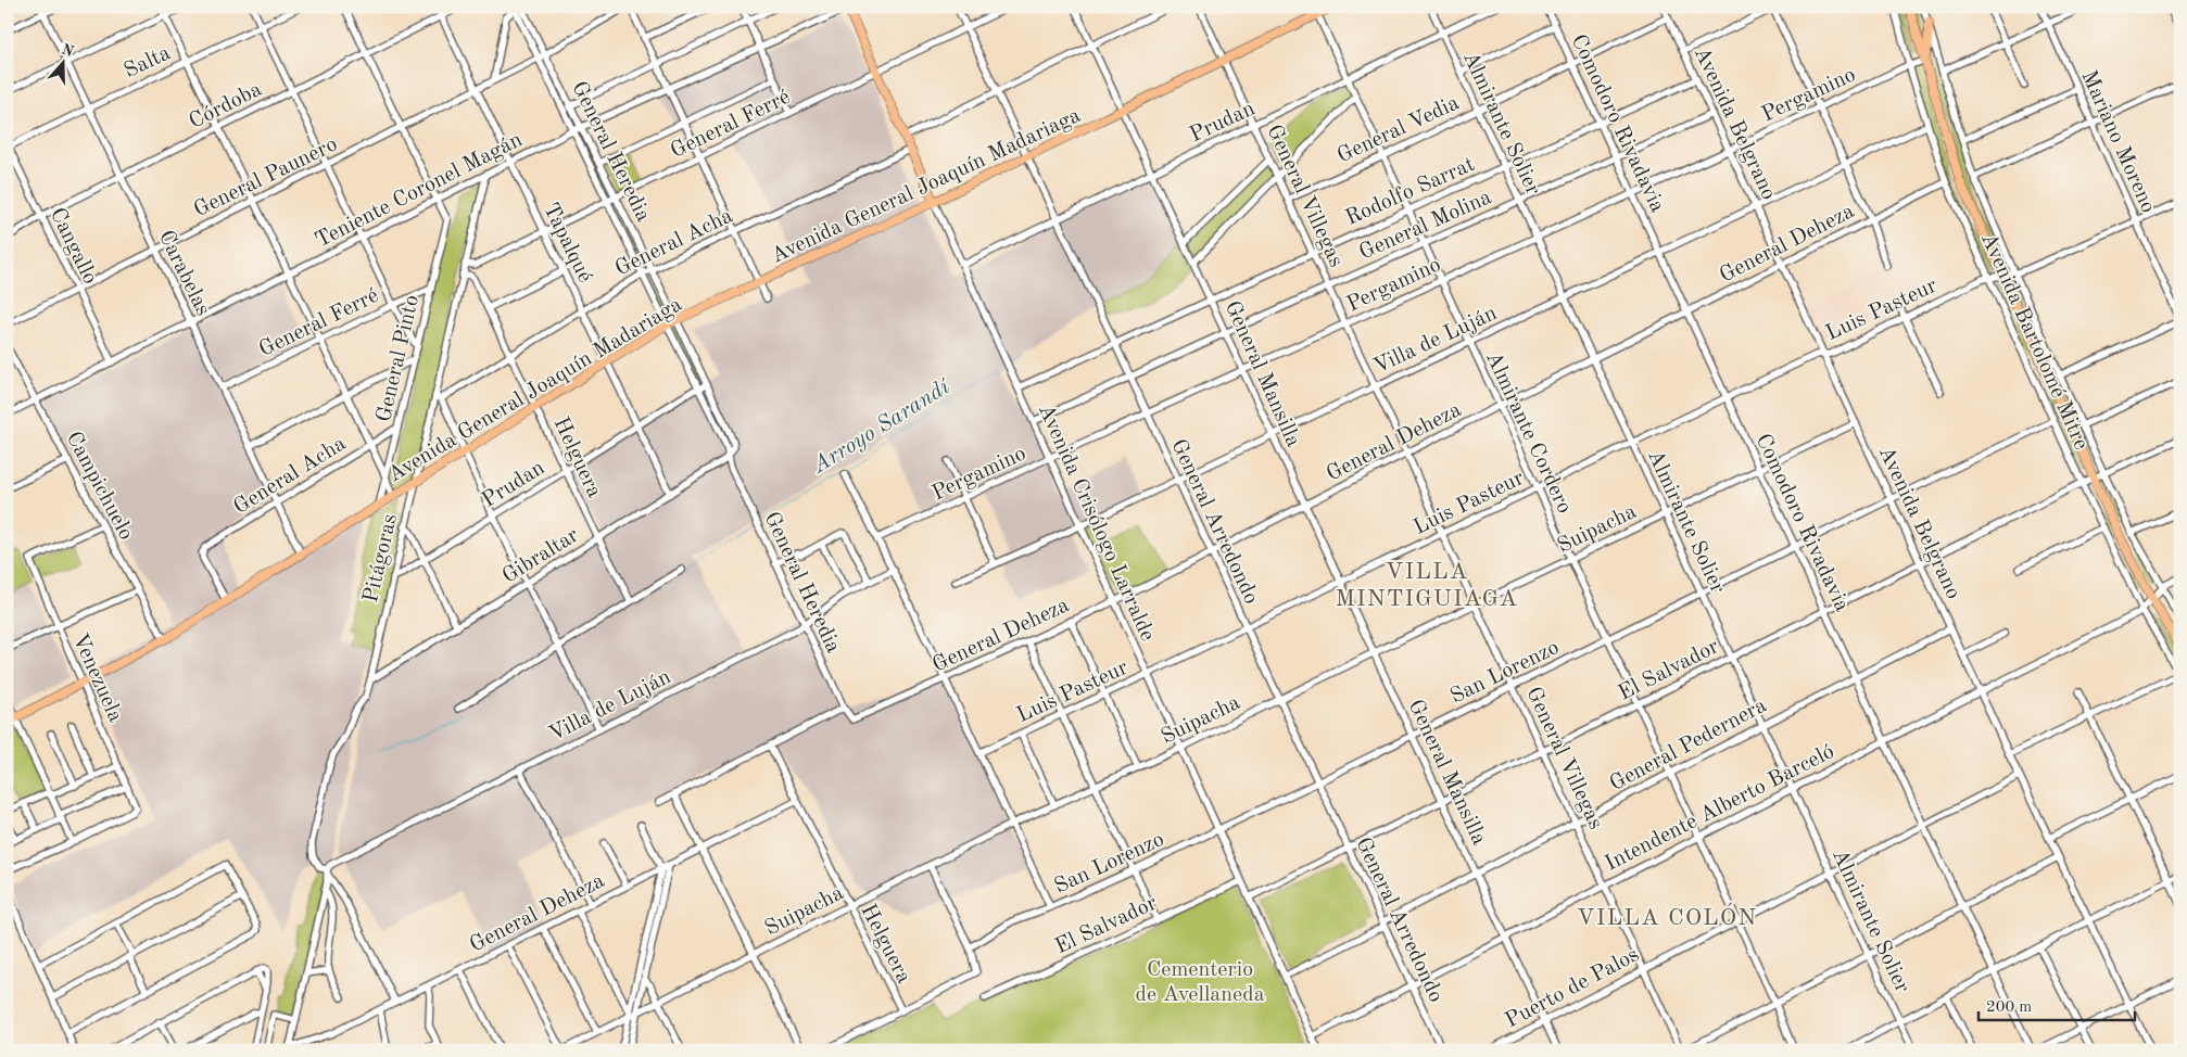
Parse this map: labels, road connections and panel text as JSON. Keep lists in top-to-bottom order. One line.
{"streets":{"main road":["Avenida General Joaquín Madariaga","Avenida Bartolomé Mitre","Avenida Crisólogo Larralde"],"street":["Salta","Pergamino","Córdoba","Prudan","General Ferré","Almirante Solier","Comodoro Rivadavia","Avenida Belgrano","General Vedia","Mariano Moreno","General Heredia","General Paunero","Teniente Coronel Magán","Rodolfo Sarrat","General Villegas","General Molina","General Acha","Tapalqué","General Deheza","Cangallo","Carabelas","Luis Pasteur","Villa de Luján","General Pinto","General Mansilla","Almirante Cordero","Helguera","Campichuelo","General Arredondo","Suipacha","Gibraltar","Pitágoras","El Salvador","San Lorenzo","Venezuela","General Pedernera","Intendente Alberto Barceló","Puerto de Palos"]},"crossings":[["Salta","Cangallo"],["Salta","Carabelas"],["Pergamino","Almirante Solier"],["Pergamino","Comodoro Rivadavia"],["Pergamino","Avenida Belgrano"],["Pergamino","General Villegas"],["Pergamino","Avenida Bartolomé Mitre"],["Pergamino","General Mansilla"],["Pergamino","Almirante Cordero"],["Pergamino","General Arredondo"],["Pergamino","Avenida Crisólogo Larralde"],["Córdoba","Tapalqué"],["Córdoba","Cangallo"],["Córdoba","Carabelas"],["Prudan","Almirante Solier"],["Prudan","General Heredia"],["Prudan","General Villegas"],["Prudan","Tapalqué"],["Prudan","General Mansilla"],["Prudan","Almirante Cordero"],["Prudan","Helguera"],["Prudan","General Arredondo"],["Prudan","Avenida Crisólogo Larralde"],["Prudan","Pitágoras"],["General Ferré","General Heredia"],["General Ferré","Tapalqué"],["General Ferré","Carabelas"],["General Ferré","General Pinto"],["General Ferré","General Arredondo"],["General Ferré","Avenida Crisólogo Larralde"],["General Ferré","Pitágoras"],["Almirante Solier","General Vedia"],["Almirante Solier","Rodolfo Sarrat"],["Almirante Solier","General Molina"],["Almirante Solier","General Deheza"],["Almirante Solier","Luis Pasteur"],["Almirante Solier","Villa de Luján"],["Almirante Solier","Suipacha"],["Almirante Solier","El Salvador"],["Almirante Solier","San Lorenzo"],["Almirante Solier","General Pedernera"],["Almirante Solier","Intendente Alberto Barceló"],["Almirante Solier","Puerto de Palos"],["Comodoro Rivadavia","General Vedia"],["Comodoro Rivadavia","Rodolfo Sarrat"],["Comodoro Rivadavia","General Molina"],["Comodoro Rivadavia","General Deheza"],["Comodoro Rivadavia","Luis Pasteur"],["Comodoro Rivadavia","Villa de Luján"],["Comodoro Rivadavia","Suipacha"],["Comodoro Rivadavia","El Salvador"],["Comodoro Rivadavia","San Lorenzo"],["Comodoro Rivadavia","General Pedernera"],["Comodoro Rivadavia","Intendente Alberto Barceló"],["Comodoro Rivadavia","Puerto de Palos"],["Avenida Belgrano","General Vedia"],["Avenida Belgrano","Rodolfo Sarrat"],["Avenida Belgrano","General Molina"],["Avenida Belgrano","General Deheza"],["Avenida Belgrano","Luis Pasteur"],["Avenida Belgrano","Villa de Luján"],["Avenida Belgrano","Suipacha"],["Avenida Belgrano","El Salvador"],["Avenida Belgrano","San Lorenzo"],["Avenida Belgrano","General Pedernera"],["Avenida Belgrano","Intendente Alberto Barceló"],["Avenida Belgrano","Puerto de Palos"],["General Vedia","General Villegas"],["General Vedia","Almirante Cordero"],["Mariano Moreno","Luis Pasteur"],["General Heredia","General Paunero"],["General Heredia","Avenida General Joaquín Madariaga"],["General Heredia","Teniente Coronel Magán"],["General Heredia","General Acha"],["General Heredia","General Deheza"],["General Heredia","Villa de Luján"],["General Heredia","Gibraltar"],["General Paunero","Tapalqué"],["General Paunero","Cangallo"],["General Paunero","Carabelas"],["Avenida General Joaquín Madariaga","General Villegas"],["Avenida General Joaquín Madariaga","General Acha"],["Avenida General Joaquín Madariaga","Tapalqué"],["Avenida General Joaquín Madariaga","Carabelas"],["Avenida General Joaquín Madariaga","General Pinto"],["Avenida General Joaquín Madariaga","General Mansilla"],["Avenida General Joaquín Madariaga","Almirante Cordero"],["Avenida General Joaquín Madariaga","Helguera"],["Avenida General Joaquín Madariaga","Campichuelo"],["Avenida General Joaquín Madariaga","General Arredondo"],["Avenida General Joaquín Madariaga","Avenida Crisólogo Larralde"],["Avenida General Joaquín Madariaga","Pitágoras"],["Avenida General Joaquín Madariaga","Venezuela"],["Teniente Coronel Magán","Tapalqué"],["Teniente Coronel Magán","Cangallo"],["Teniente Coronel Magán","Carabelas"],["Teniente Coronel Magán","General Pinto"],["Teniente Coronel Magán","Campichuelo"],["Teniente Coronel Magán","Avenida Crisólogo Larralde"],["Teniente Coronel Magán","Pitágoras"],["Rodolfo Sarrat","General Villegas"],["Rodolfo Sarrat","General Mansilla"],["Rodolfo Sarrat","Almirante Cordero"],["Rodolfo Sarrat","General Arredondo"],["Rodolfo Sarrat","Avenida Crisólogo Larralde"],["General Villegas","General Molina"],["General Villegas","General Deheza"],["General Villegas","Luis Pasteur"],["General Villegas","Villa de Luján"],["General Villegas","Suipacha"],["General Villegas","El Salvador"],["General Villegas","San Lorenzo"],["General Villegas","General Pedernera"],["General Villegas","Intendente Alberto Barceló"],["General Villegas","Puerto de Palos"],["General Molina","General Mansilla"],["General Molina","Almirante Cordero"],["General Molina","General Arredondo"],["General Molina","Avenida Crisólogo Larralde"],["General Acha","Tapalqué"],["General Acha","Carabelas"],["General Acha","General Pinto"],["General Acha","Helguera"],["General Acha","Avenida Crisólogo Larralde"],["General Acha","Pitágoras"],["Tapalqué","Gibraltar"],["General Deheza","Avenida Bartolomé Mitre"],["General Deheza","General Mansilla"],["General Deheza","Almirante Cordero"],["General Deheza","Helguera"],["General Deheza","General Arredondo"],["General Deheza","Avenida Crisólogo Larralde"],["Luis Pasteur","Avenida Bartolomé Mitre"],["Luis Pasteur","General Mansilla"],["Luis Pasteur","Almirante Cordero"],["Luis Pasteur","General Arredondo"],["Luis Pasteur","Avenida Crisólogo Larralde"],["Villa de Luján","Avenida Bartolomé Mitre"],["Villa de Luján","General Mansilla"],["Villa de Luján","Almirante Cordero"],["Villa de Luján","General Arredondo"],["Villa de Luján","Avenida Crisólogo Larralde"],["Villa de Luján","Pitágoras"],["Avenida Bartolomé Mitre","El Salvador"],["Avenida Bartolomé Mitre","San Lorenzo"],["Avenida Bartolomé Mitre","Intendente Alberto Barceló"],["General Mansilla","Suipacha"],["General Mansilla","El Salvador"],["General Mansilla","San Lorenzo"],["General Mansilla","General Pedernera"],["General Mansilla","Intendente Alberto Barceló"],["General Mansilla","Puerto de Palos"],["Almirante Cordero","Suipacha"],["Almirante Cordero","El Salvador"],["Almirante Cordero","San Lorenzo"],["Almirante Cordero","General Pedernera"],["Almirante Cordero","Intendente Alberto Barceló"],["Almirante Cordero","Puerto de Palos"],["Helguera","Suipacha"],["Helguera","Gibraltar"],["Helguera","Pitágoras"],["Campichuelo","Venezuela"],["General Arredondo","Suipacha"],["General Arredondo","El Salvador"],["General Arredondo","San Lorenzo"],["General Arredondo","General Pedernera"],["General Arredondo","Intendente Alberto Barceló"],["Avenida Crisólogo Larralde","Suipacha"],["Avenida Crisólogo Larralde","El Salvador"],["Avenida Crisólogo Larralde","San Lorenzo"],["Avenida Crisólogo Larralde","General Pedernera"],["Avenida Crisólogo Larralde","Intendente Alberto Barceló"],["Gibraltar","Pitágoras"]],"districts":["VILLA MINTIGUIAGA","VILLA COLÓN"],"water":["Arroyo Sarandí"],"parks":["Cementerio de Avellaneda"],"scale_bar":"200 m","north":"top"}
